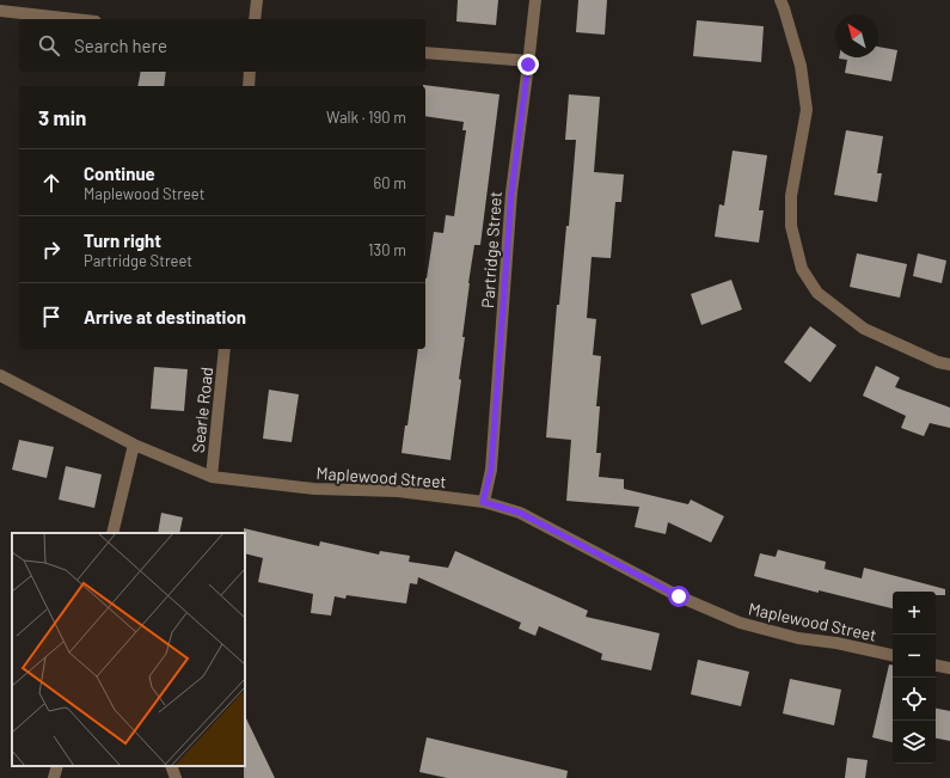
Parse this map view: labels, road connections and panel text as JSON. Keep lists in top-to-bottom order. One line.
{"streets":{"street":["Partridge Street","Searle Road","Maplewood Street"]},"crossings":[["Partridge Street","Maplewood Street"],["Searle Road","Maplewood Street"]],"north":"top left","page":{"search":"Search here","heading":["3 min","Walk · 190 m"],"list":[["Continue","Maplewood Street","60 m"],["Turn right","Partridge Street","130 m"],"Arrive at destination"],"map_buttons":["+","−"]}}
